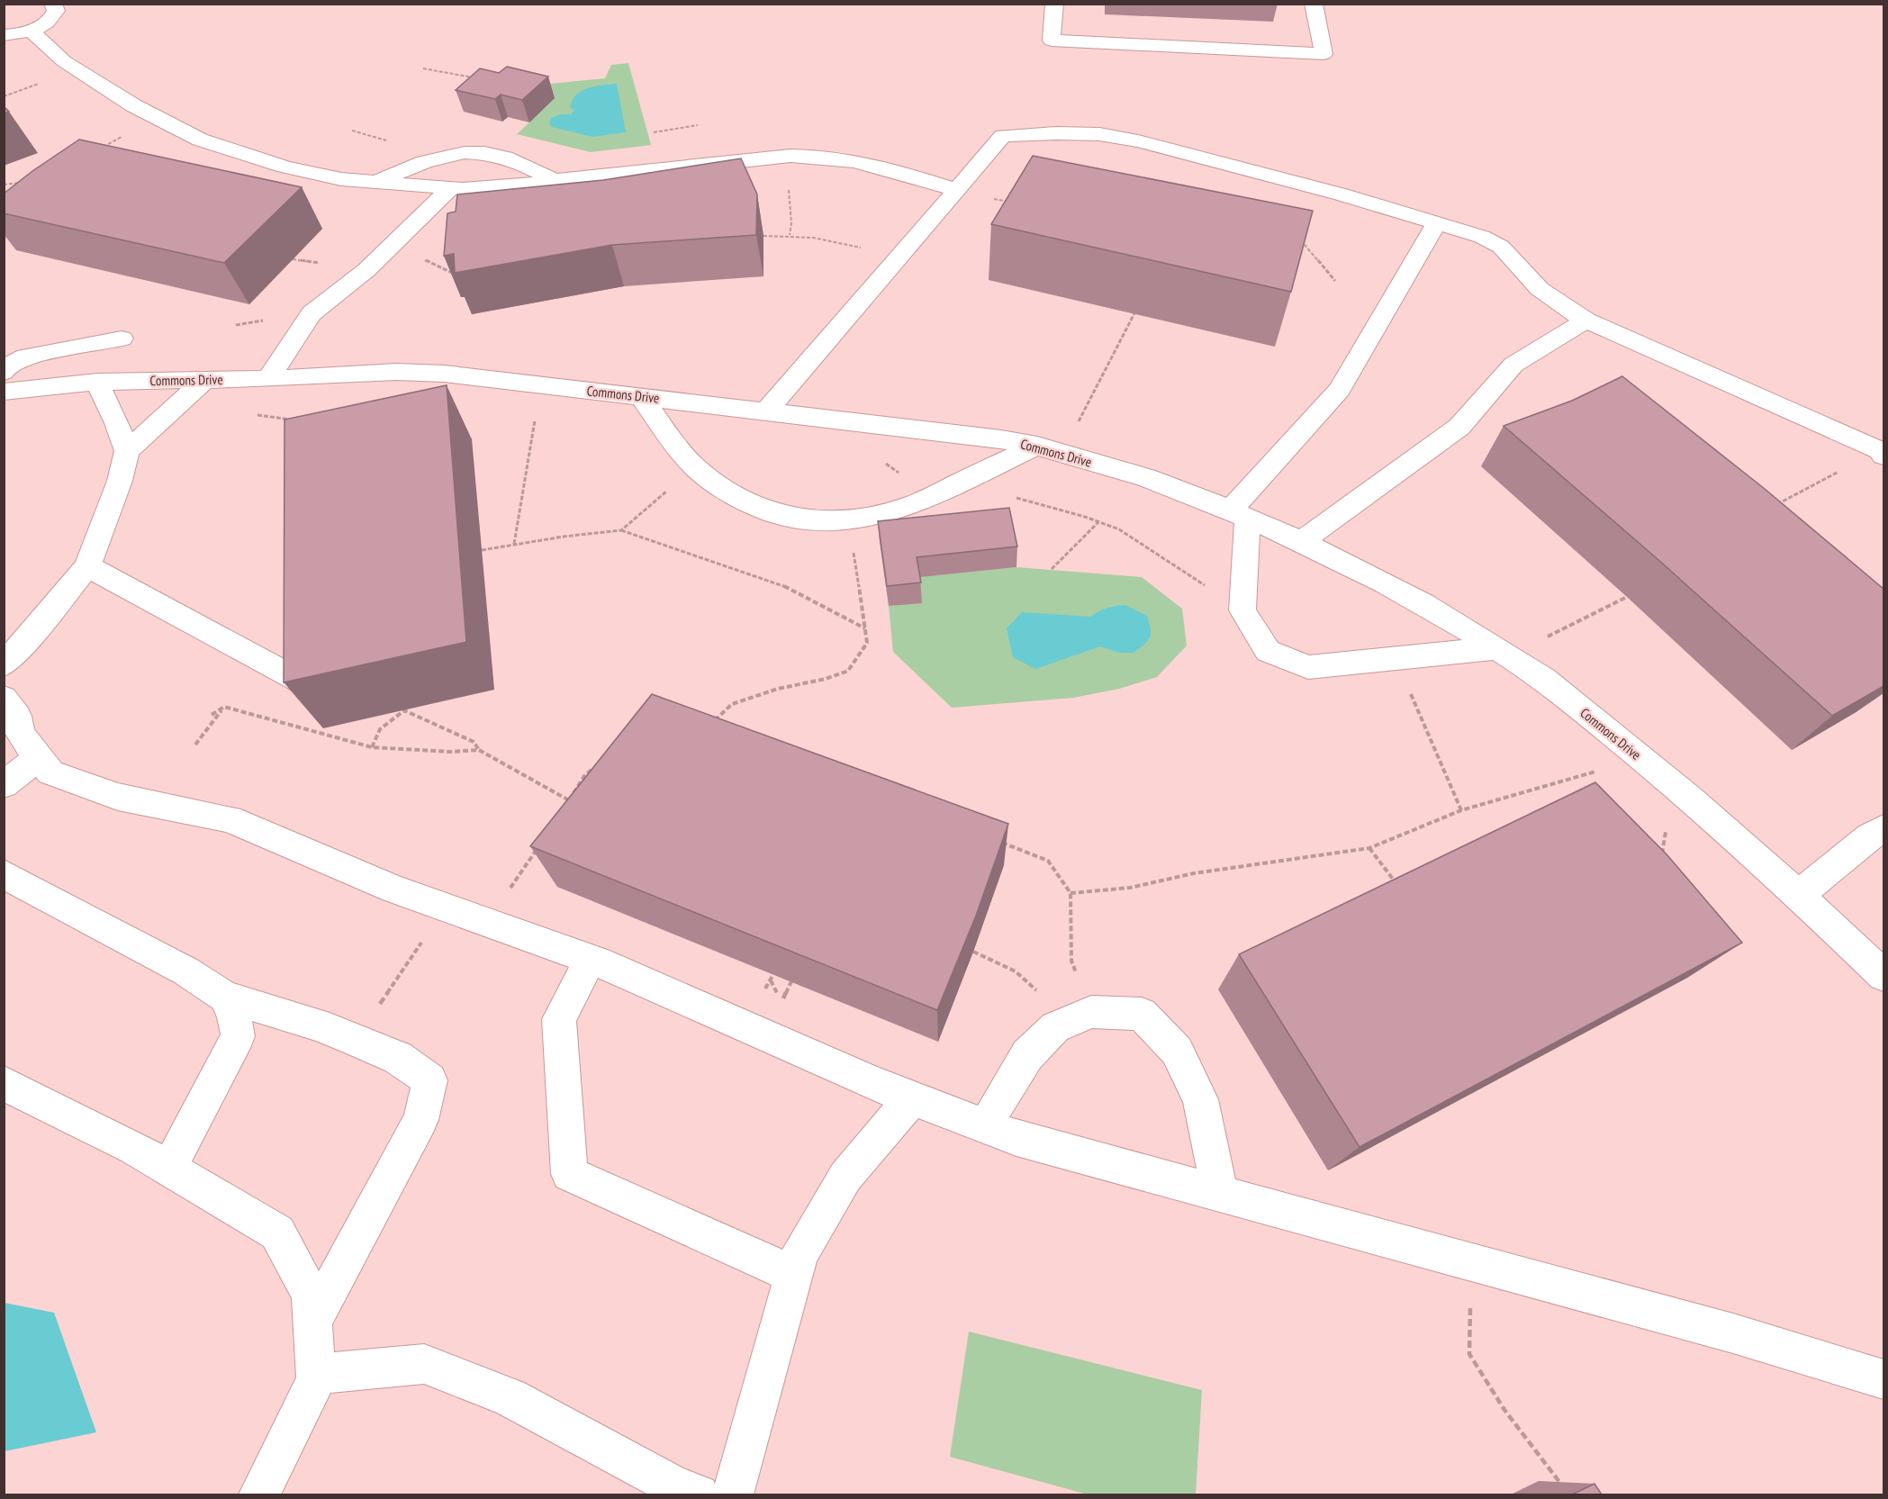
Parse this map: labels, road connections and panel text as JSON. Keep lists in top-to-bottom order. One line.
{"streets":{"street":["Commons Drive"]}}
